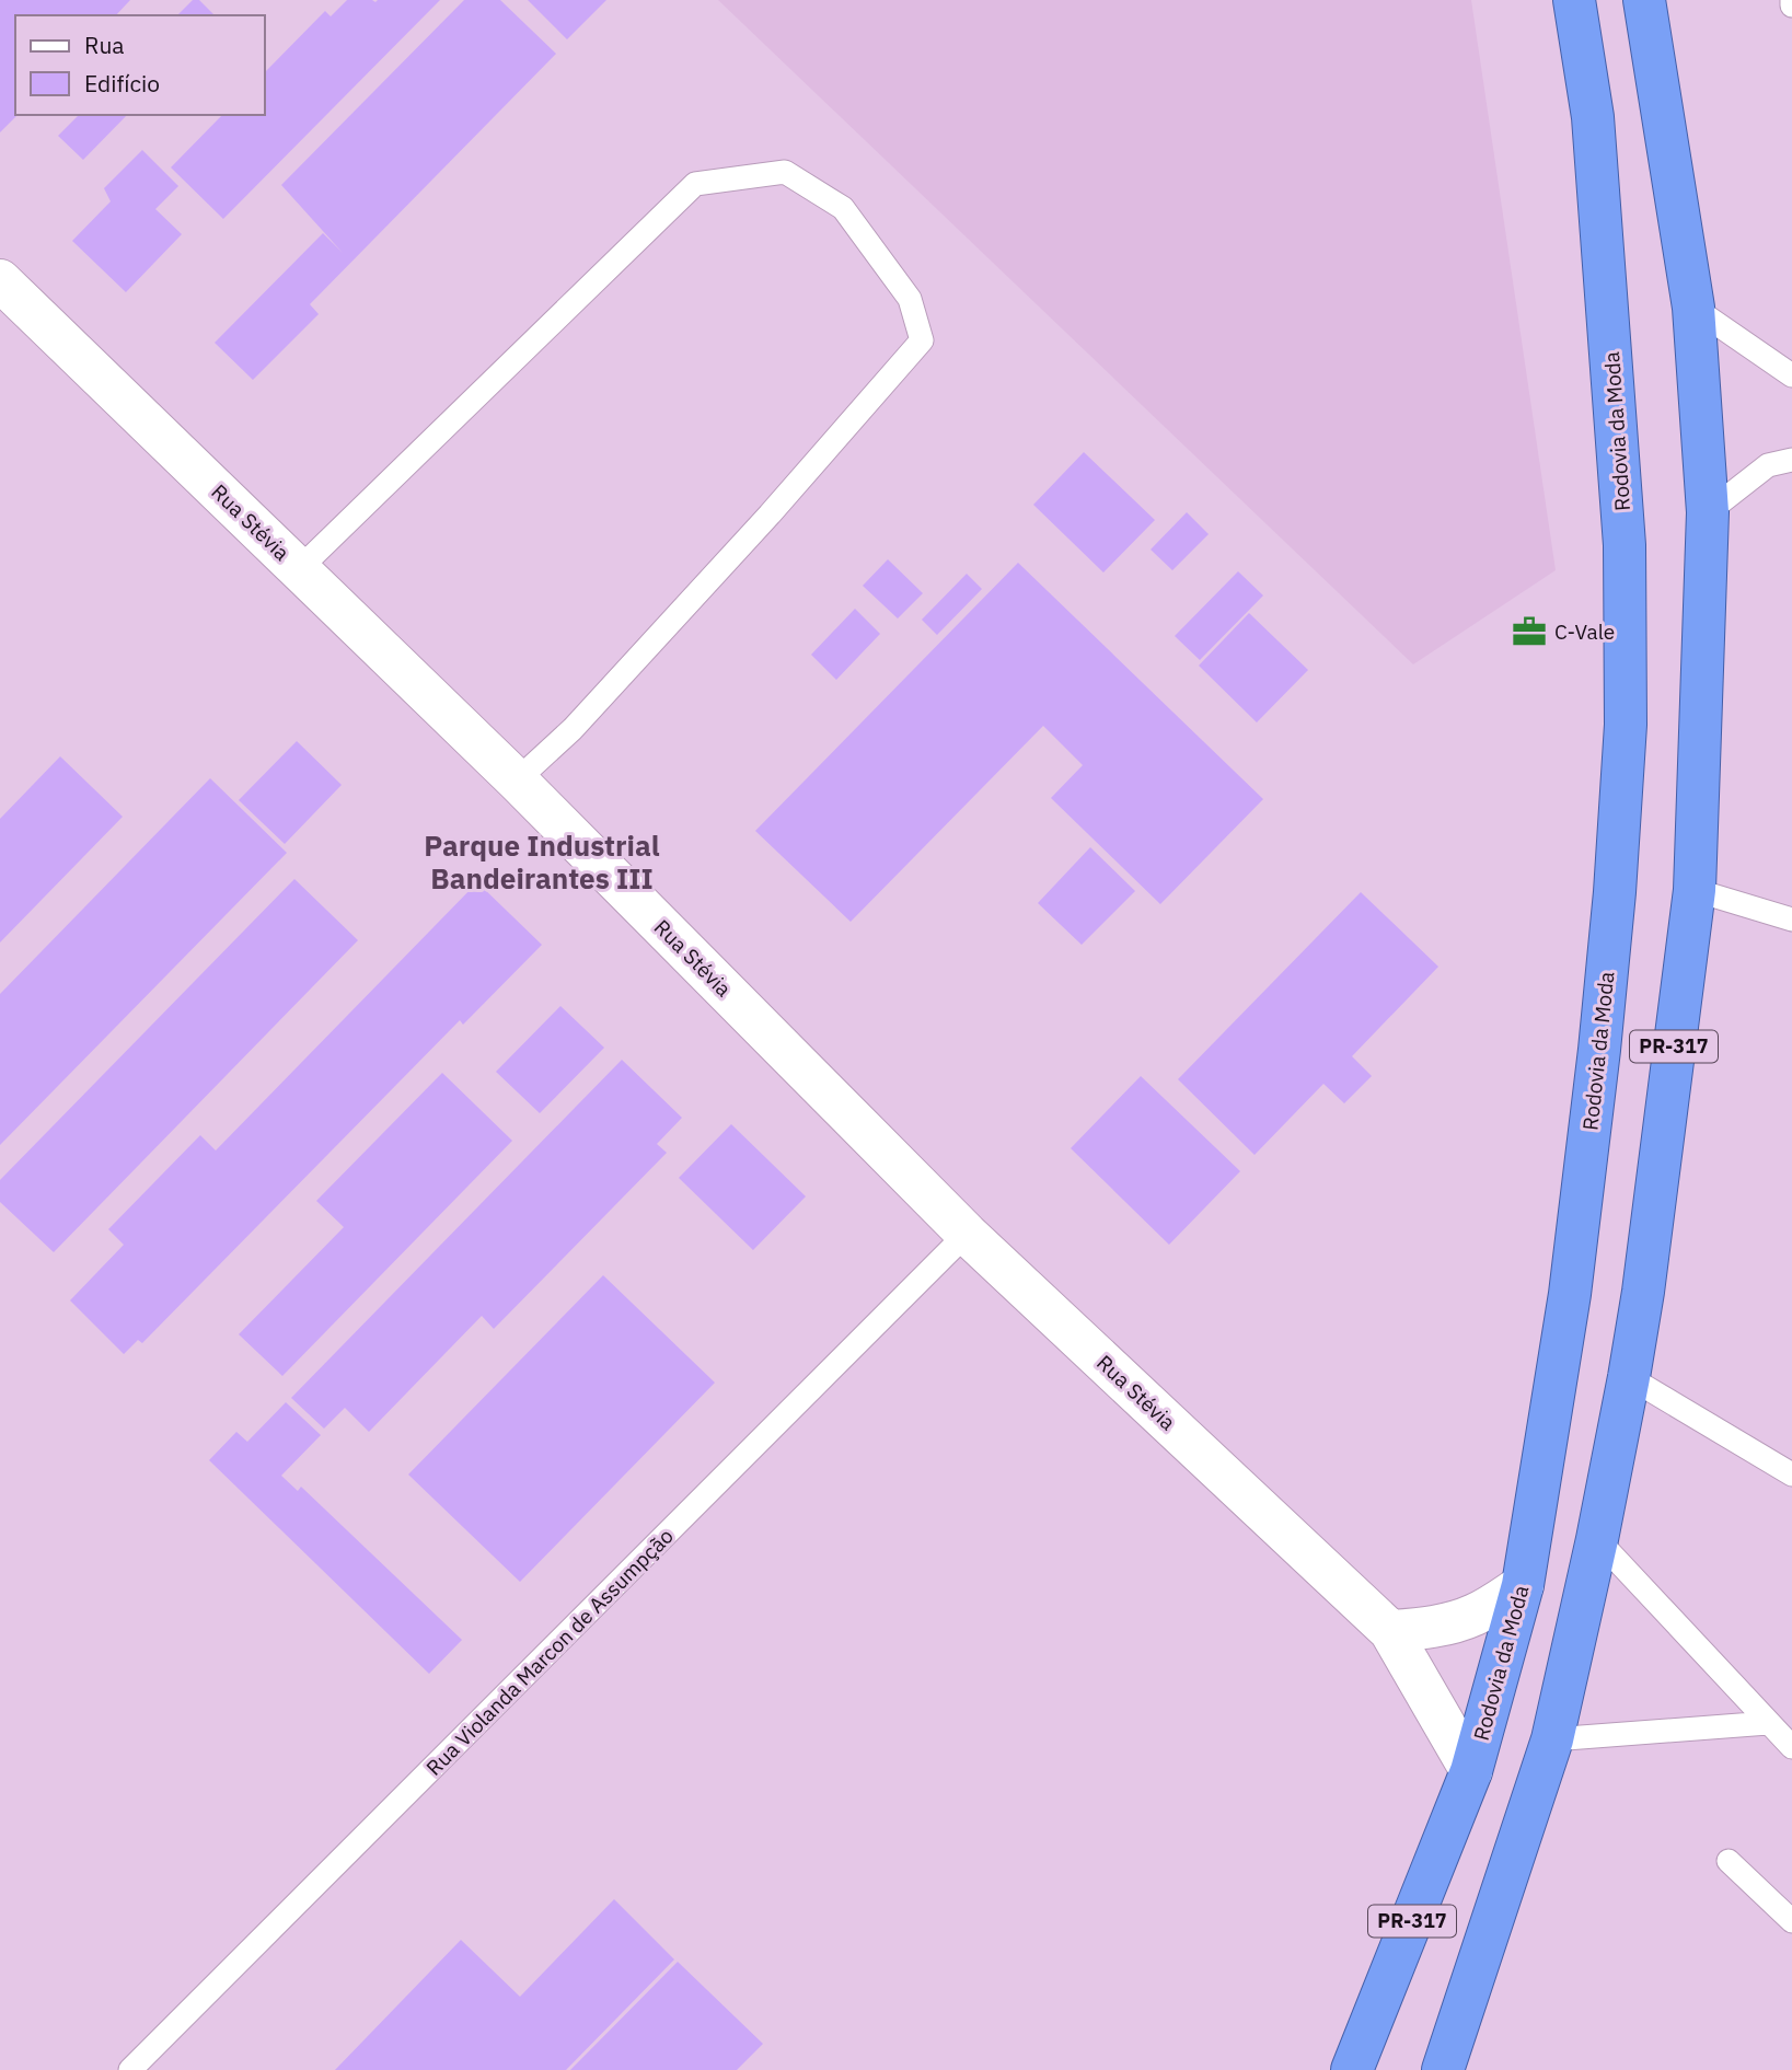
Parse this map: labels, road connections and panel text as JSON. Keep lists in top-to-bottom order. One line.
{"streets":{"highway":["Rodovia da Moda","PR-317"],"street":["Rua Stévia"],"lane":["Rua Violanda Marcon de Assumpção"]},"crossings":[["Rodovia da Moda","Rua Stévia"],["Rua Stévia","Rua Violanda Marcon de Assumpção"]],"districts":["Parque Industrial Bandeirantes III"],"places":{"office":["C-Vale"]},"legend":["Rua","Edifício"]}
